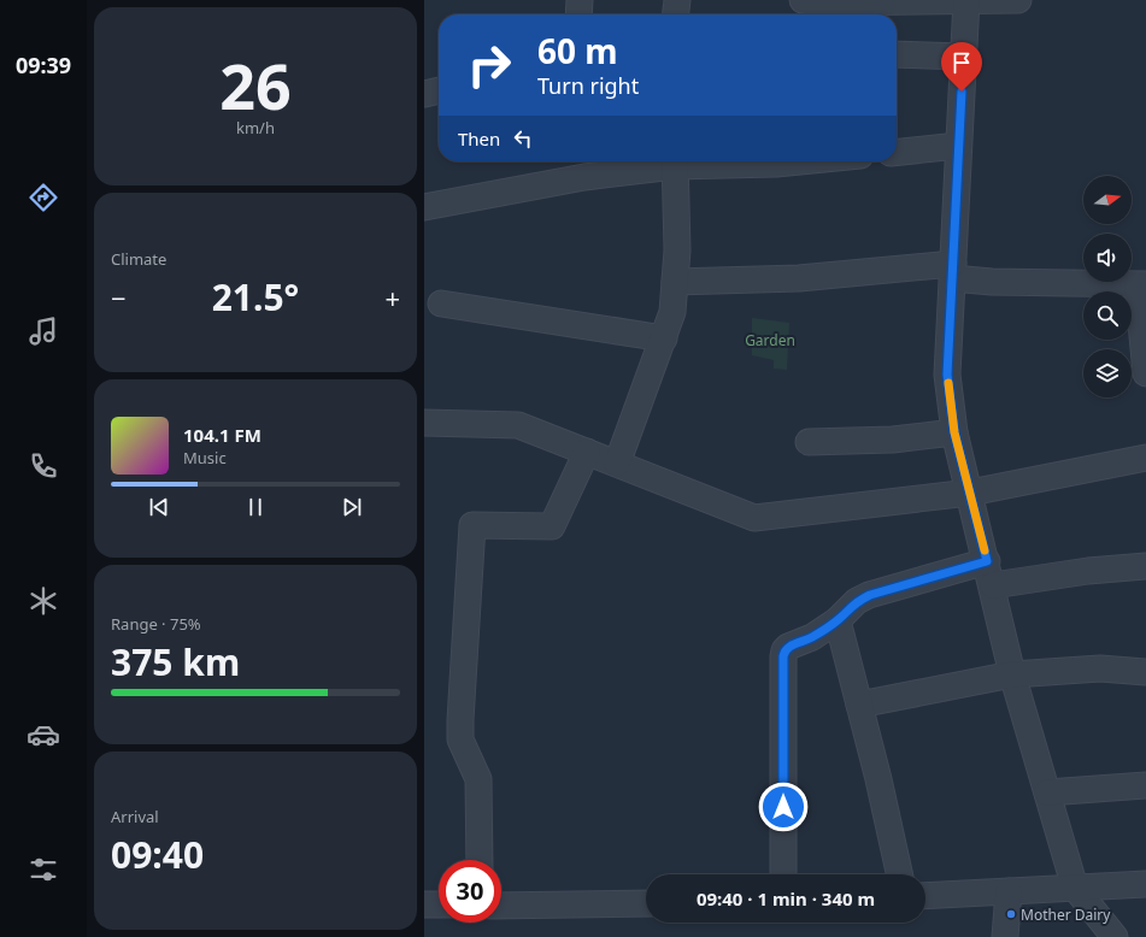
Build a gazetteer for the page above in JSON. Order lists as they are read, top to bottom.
{
  "parks": ["Garden"],
  "places": ["Mother Dairy"],
  "north": "right",
  "page": {
    "tabs": "09:39",
    "tile": [
      ["26", "km/h"],
      "Climate",
      ["Range · 75%", "375 km"],
      ["Arrival", "09:40"]
    ],
    "turn": ["60 m", "Turn right"],
    "then": "Then",
    "heat": ["−", "21.5°", "+"],
    "song": ["104.1 FM", "Music"],
    "limit": "30",
    "trip": "09:40 · 1 min · 340 m"
  }
}
